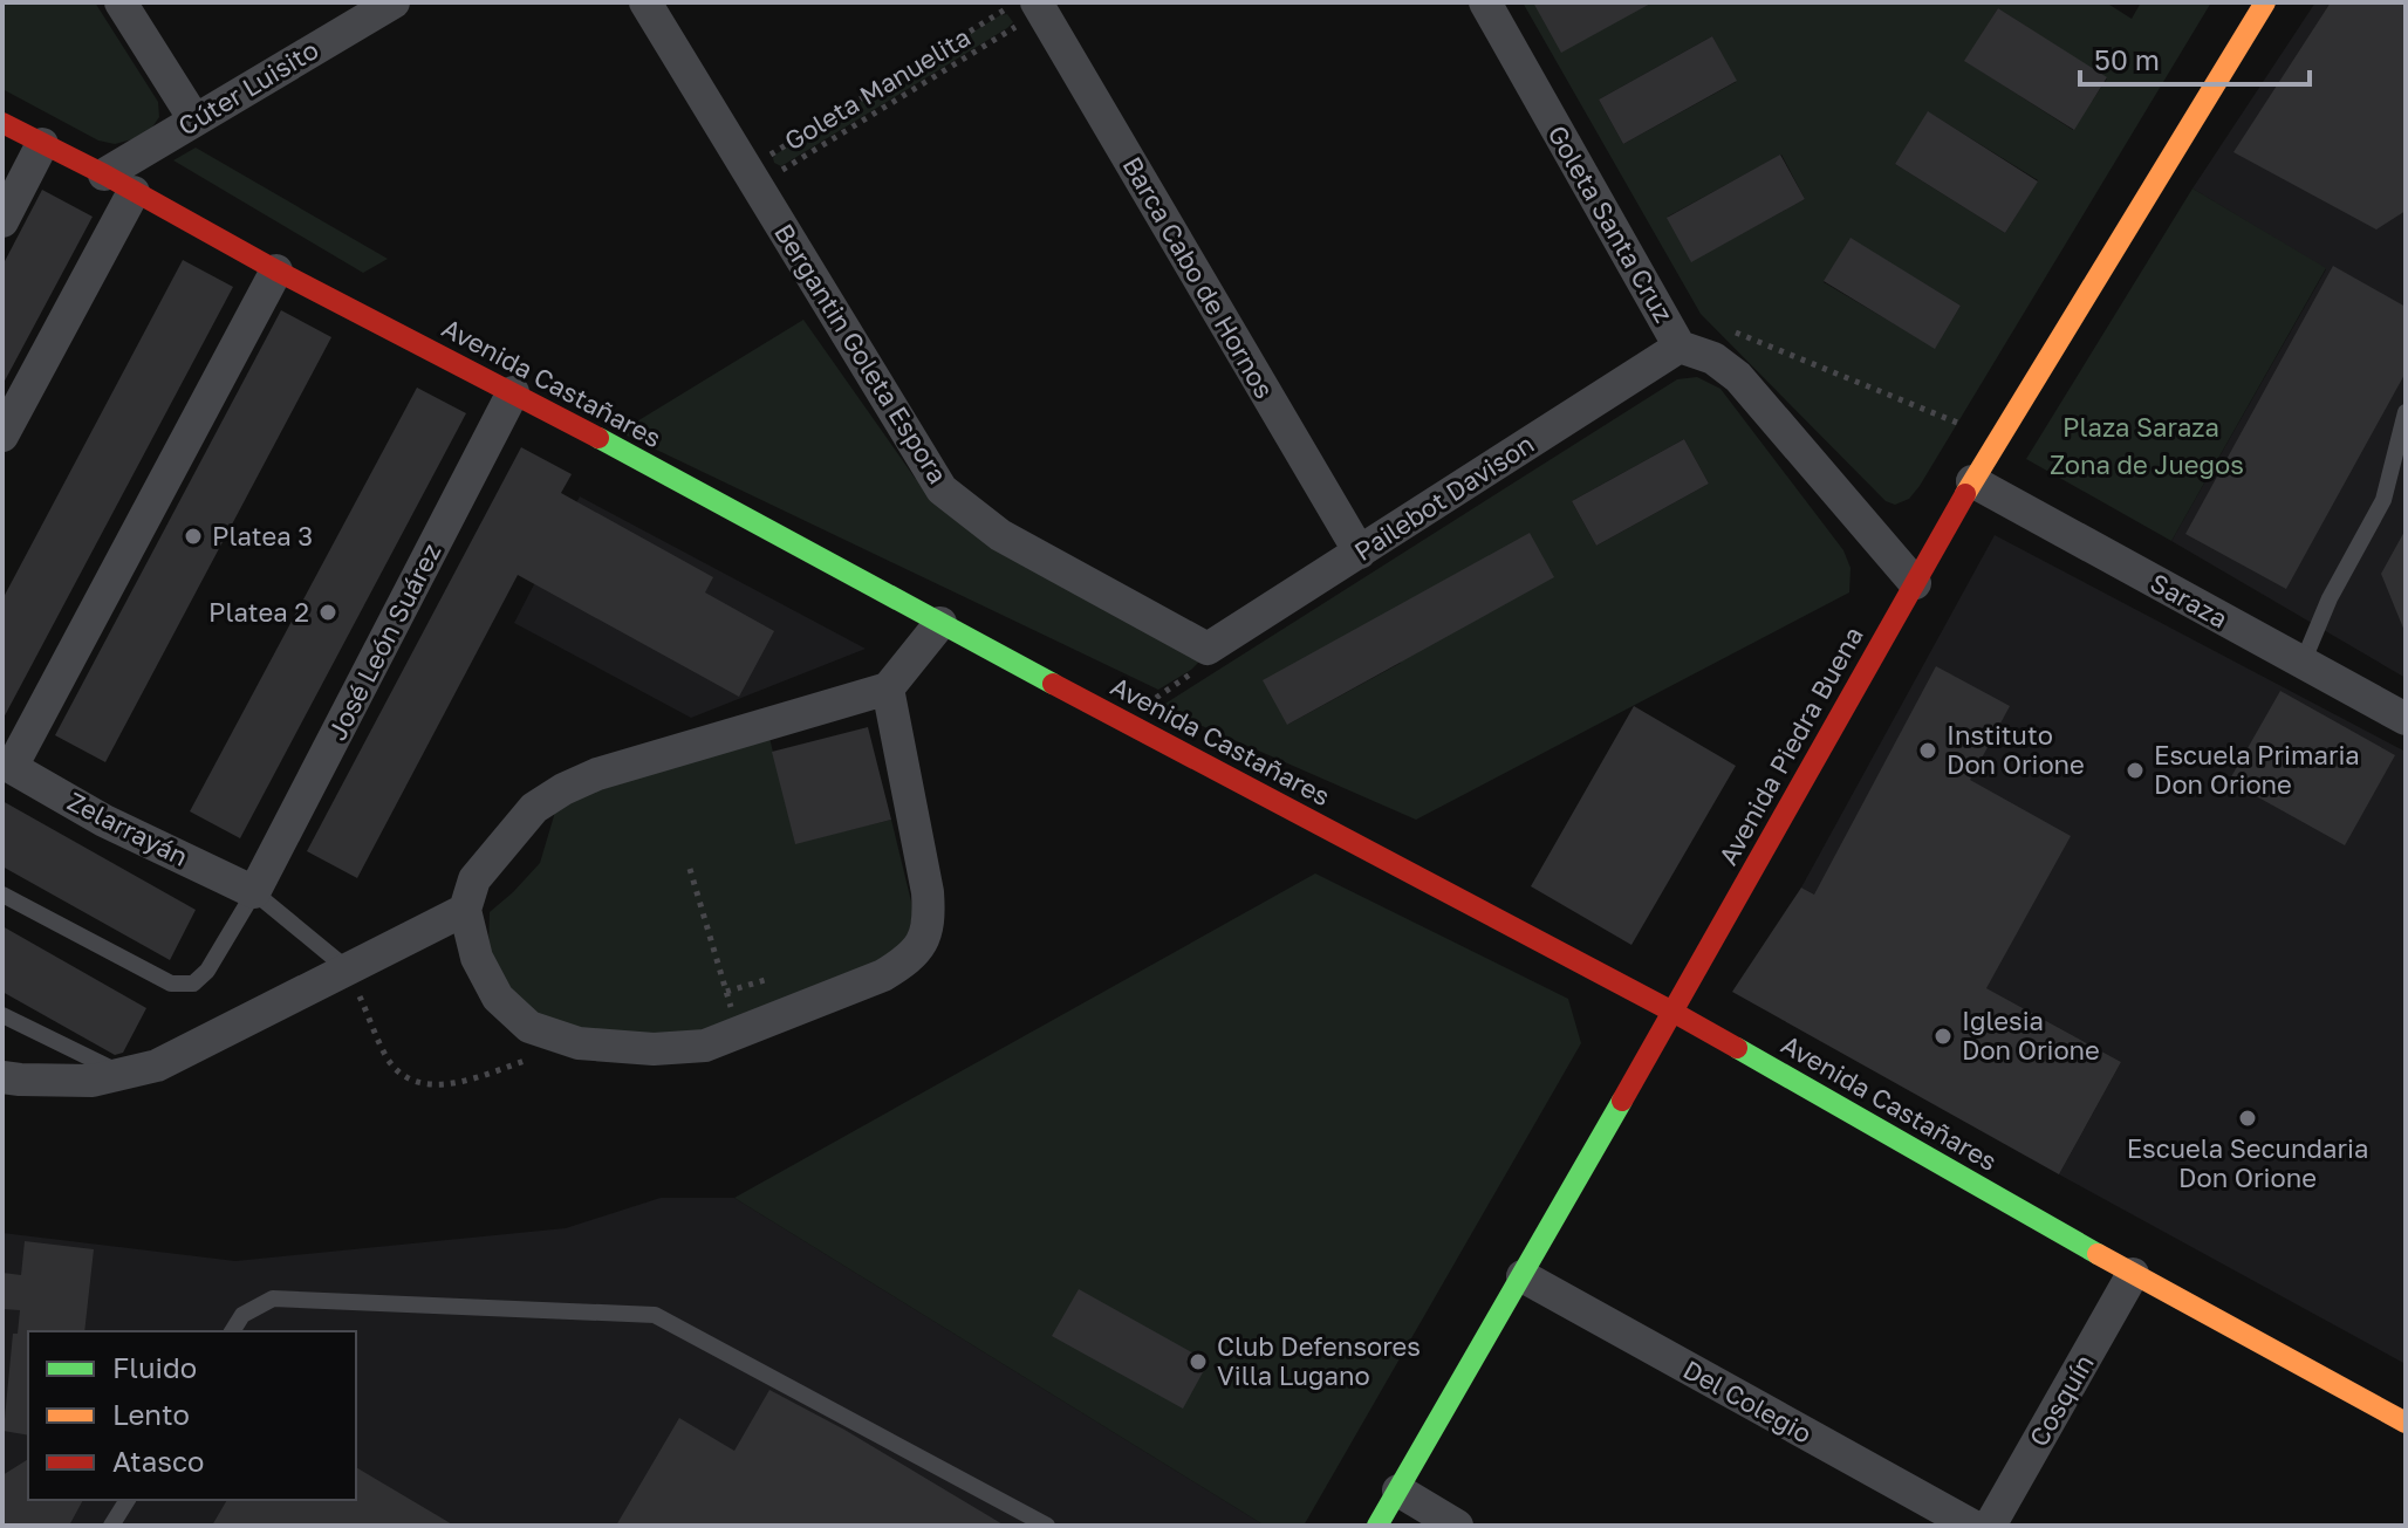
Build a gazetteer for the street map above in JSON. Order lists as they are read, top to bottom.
{
  "streets": {
    "street": [
      "Cúter Luisito",
      "Goleta Santa Cruz",
      "Barca Cabo de Hornos",
      "Bergantin Goleta Espora",
      "Avenida Castañares",
      "Pailebot Davison",
      "Saraza",
      "José León Suárez",
      "Avenida Piedra Buena",
      "Zelarrayán",
      "Cosquín",
      "Del Colegio"
    ],
    "path": ["Goleta Manuelita"]
  },
  "crossings": [
    ["Cúter Luisito", "Avenida Castañares"],
    ["Goleta Manuelita", "Barca Cabo de Hornos"],
    ["Goleta Santa Cruz", "Pailebot Davison"],
    ["Goleta Santa Cruz", "Avenida Piedra Buena"],
    ["Barca Cabo de Hornos", "Pailebot Davison"],
    ["Bergantin Goleta Espora", "Pailebot Davison"],
    ["Avenida Castañares", "José León Suárez"],
    ["Avenida Castañares", "Avenida Piedra Buena"],
    ["Avenida Castañares", "Cosquín"],
    ["Saraza", "Avenida Piedra Buena"],
    ["José León Suárez", "Zelarrayán"],
    ["Avenida Piedra Buena", "Del Colegio"]
  ],
  "parks": ["Plaza Saraza", "Zona de Juegos"],
  "places": [
    "Platea 3",
    "Platea 2",
    "Instituto Don Orione",
    "Escuela Primaria Don Orione",
    "Iglesia Don Orione",
    "Escuela Secundaria Don Orione",
    "Club Defensores Villa Lugano"
  ],
  "legend": ["Fluido", "Lento", "Atasco"],
  "scale_bar": "50 m"
}
